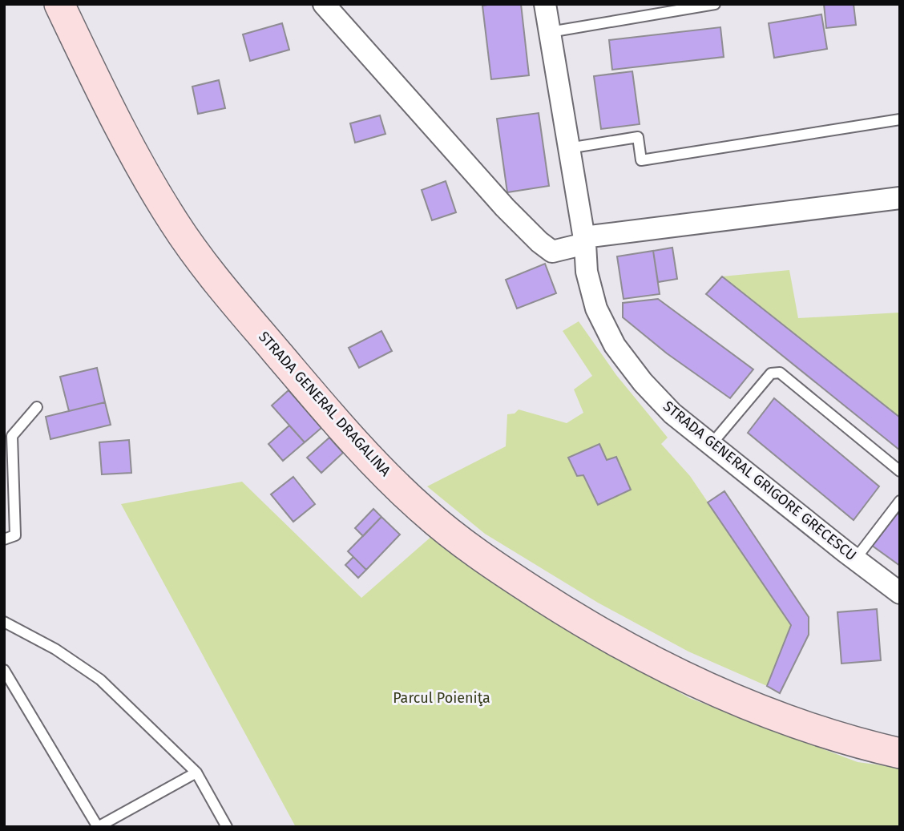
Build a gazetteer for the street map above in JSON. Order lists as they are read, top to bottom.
{
  "streets": {
    "main road": ["STRADA GENERAL DRAGALINA"],
    "street": ["STRADA GENERAL GRIGORE GRECESCU"]
  },
  "parks": ["Parcul Poieniţa"]
}
